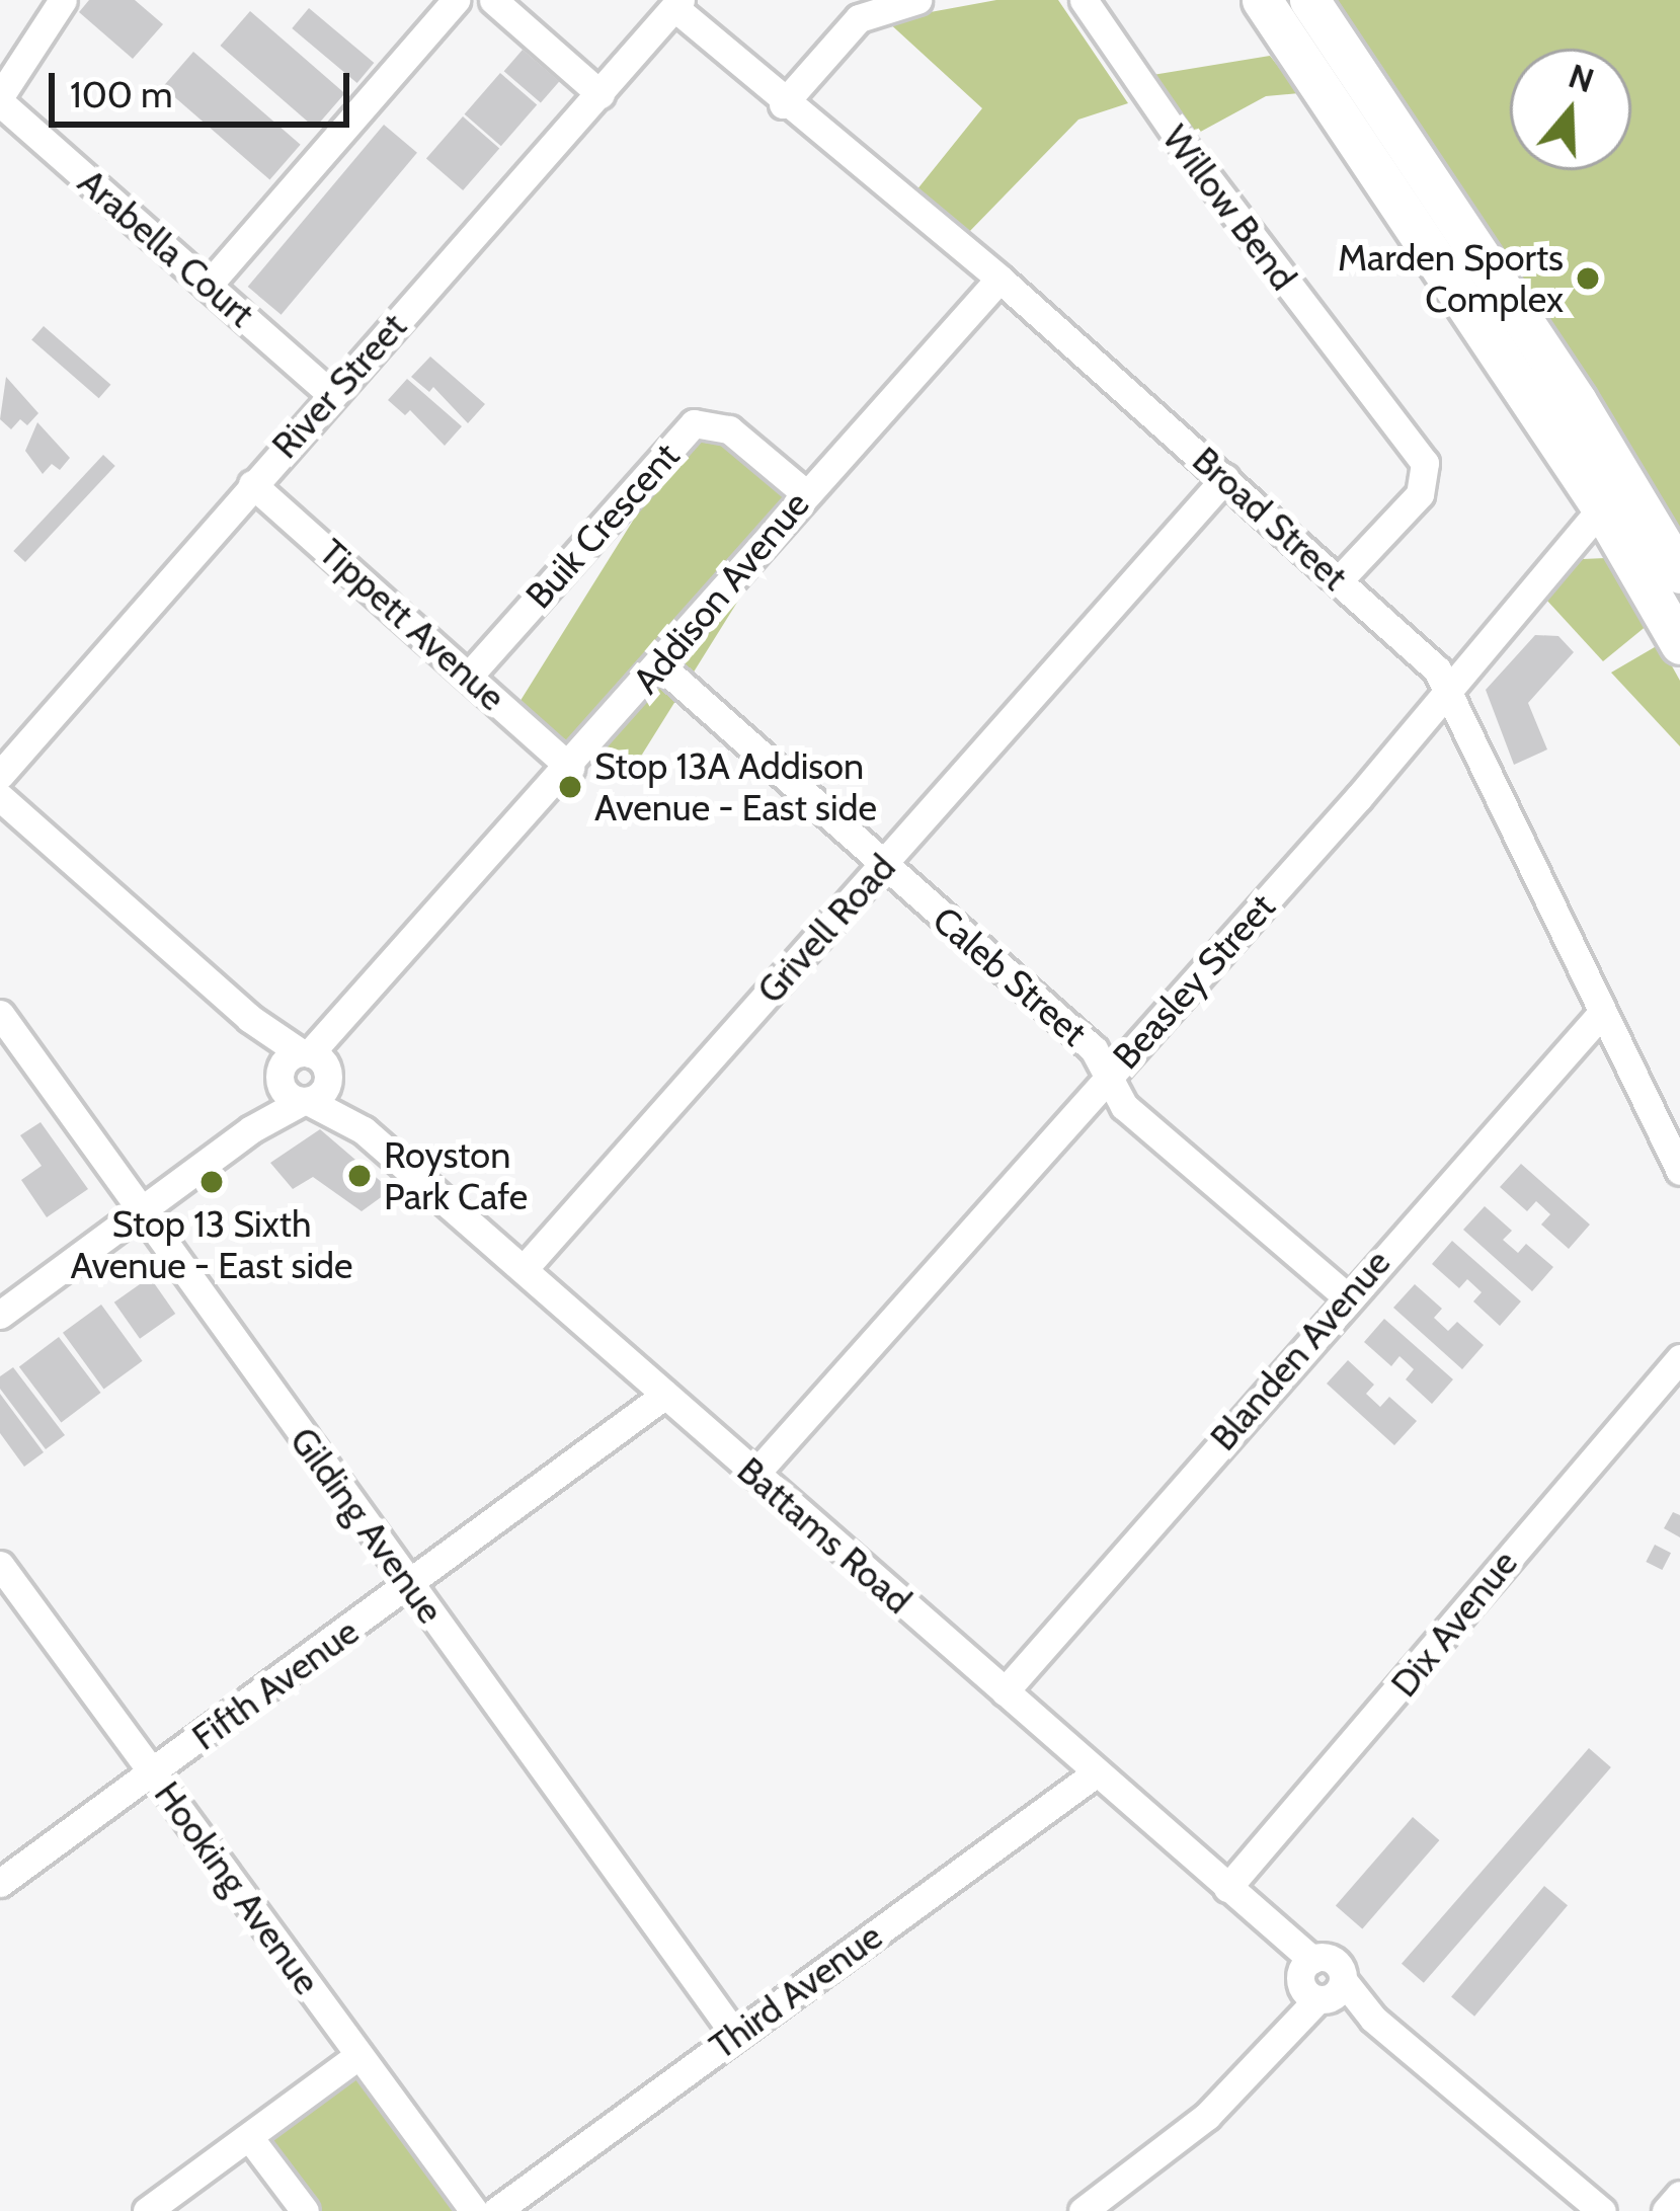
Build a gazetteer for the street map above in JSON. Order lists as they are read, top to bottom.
{
  "streets": {
    "street": [
      "Willow Bend",
      "Arabella Court",
      "River Street",
      "Broad Street",
      "Buik Crescent",
      "Addison Avenue",
      "Tippett Avenue",
      "Grivell Road",
      "Caleb Street",
      "Beasley Street",
      "Blanden Avenue",
      "Gilding Avenue",
      "Battams Road",
      "Dix Avenue",
      "Fifth Avenue",
      "Hooking Avenue",
      "Third Avenue"
    ]
  },
  "crossings": [
    ["Willow Bend", "Broad Street"],
    ["Arabella Court", "River Street"],
    ["River Street", "Broad Street"],
    ["River Street", "Tippett Avenue"],
    ["Broad Street", "Addison Avenue"],
    ["Broad Street", "Grivell Road"],
    ["Broad Street", "Beasley Street"],
    ["Broad Street", "Blanden Avenue"],
    ["Buik Crescent", "Addison Avenue"],
    ["Buik Crescent", "Tippett Avenue"],
    ["Addison Avenue", "Tippett Avenue"],
    ["Addison Avenue", "Caleb Street"],
    ["Addison Avenue", "Battams Road"],
    ["Grivell Road", "Caleb Street"],
    ["Grivell Road", "Battams Road"],
    ["Caleb Street", "Beasley Street"],
    ["Caleb Street", "Blanden Avenue"],
    ["Beasley Street", "Battams Road"],
    ["Blanden Avenue", "Battams Road"],
    ["Gilding Avenue", "Fifth Avenue"],
    ["Gilding Avenue", "Third Avenue"],
    ["Battams Road", "Dix Avenue"],
    ["Battams Road", "Fifth Avenue"],
    ["Battams Road", "Third Avenue"],
    ["Fifth Avenue", "Hooking Avenue"]
  ],
  "places": [
    "Marden Sports Complex",
    "Stop 13A Addison Avenue - East side",
    "Royston Park Cafe",
    "Stop 13 Sixth Avenue - East side"
  ],
  "scale_bar": "100 m",
  "north": "top"
}
